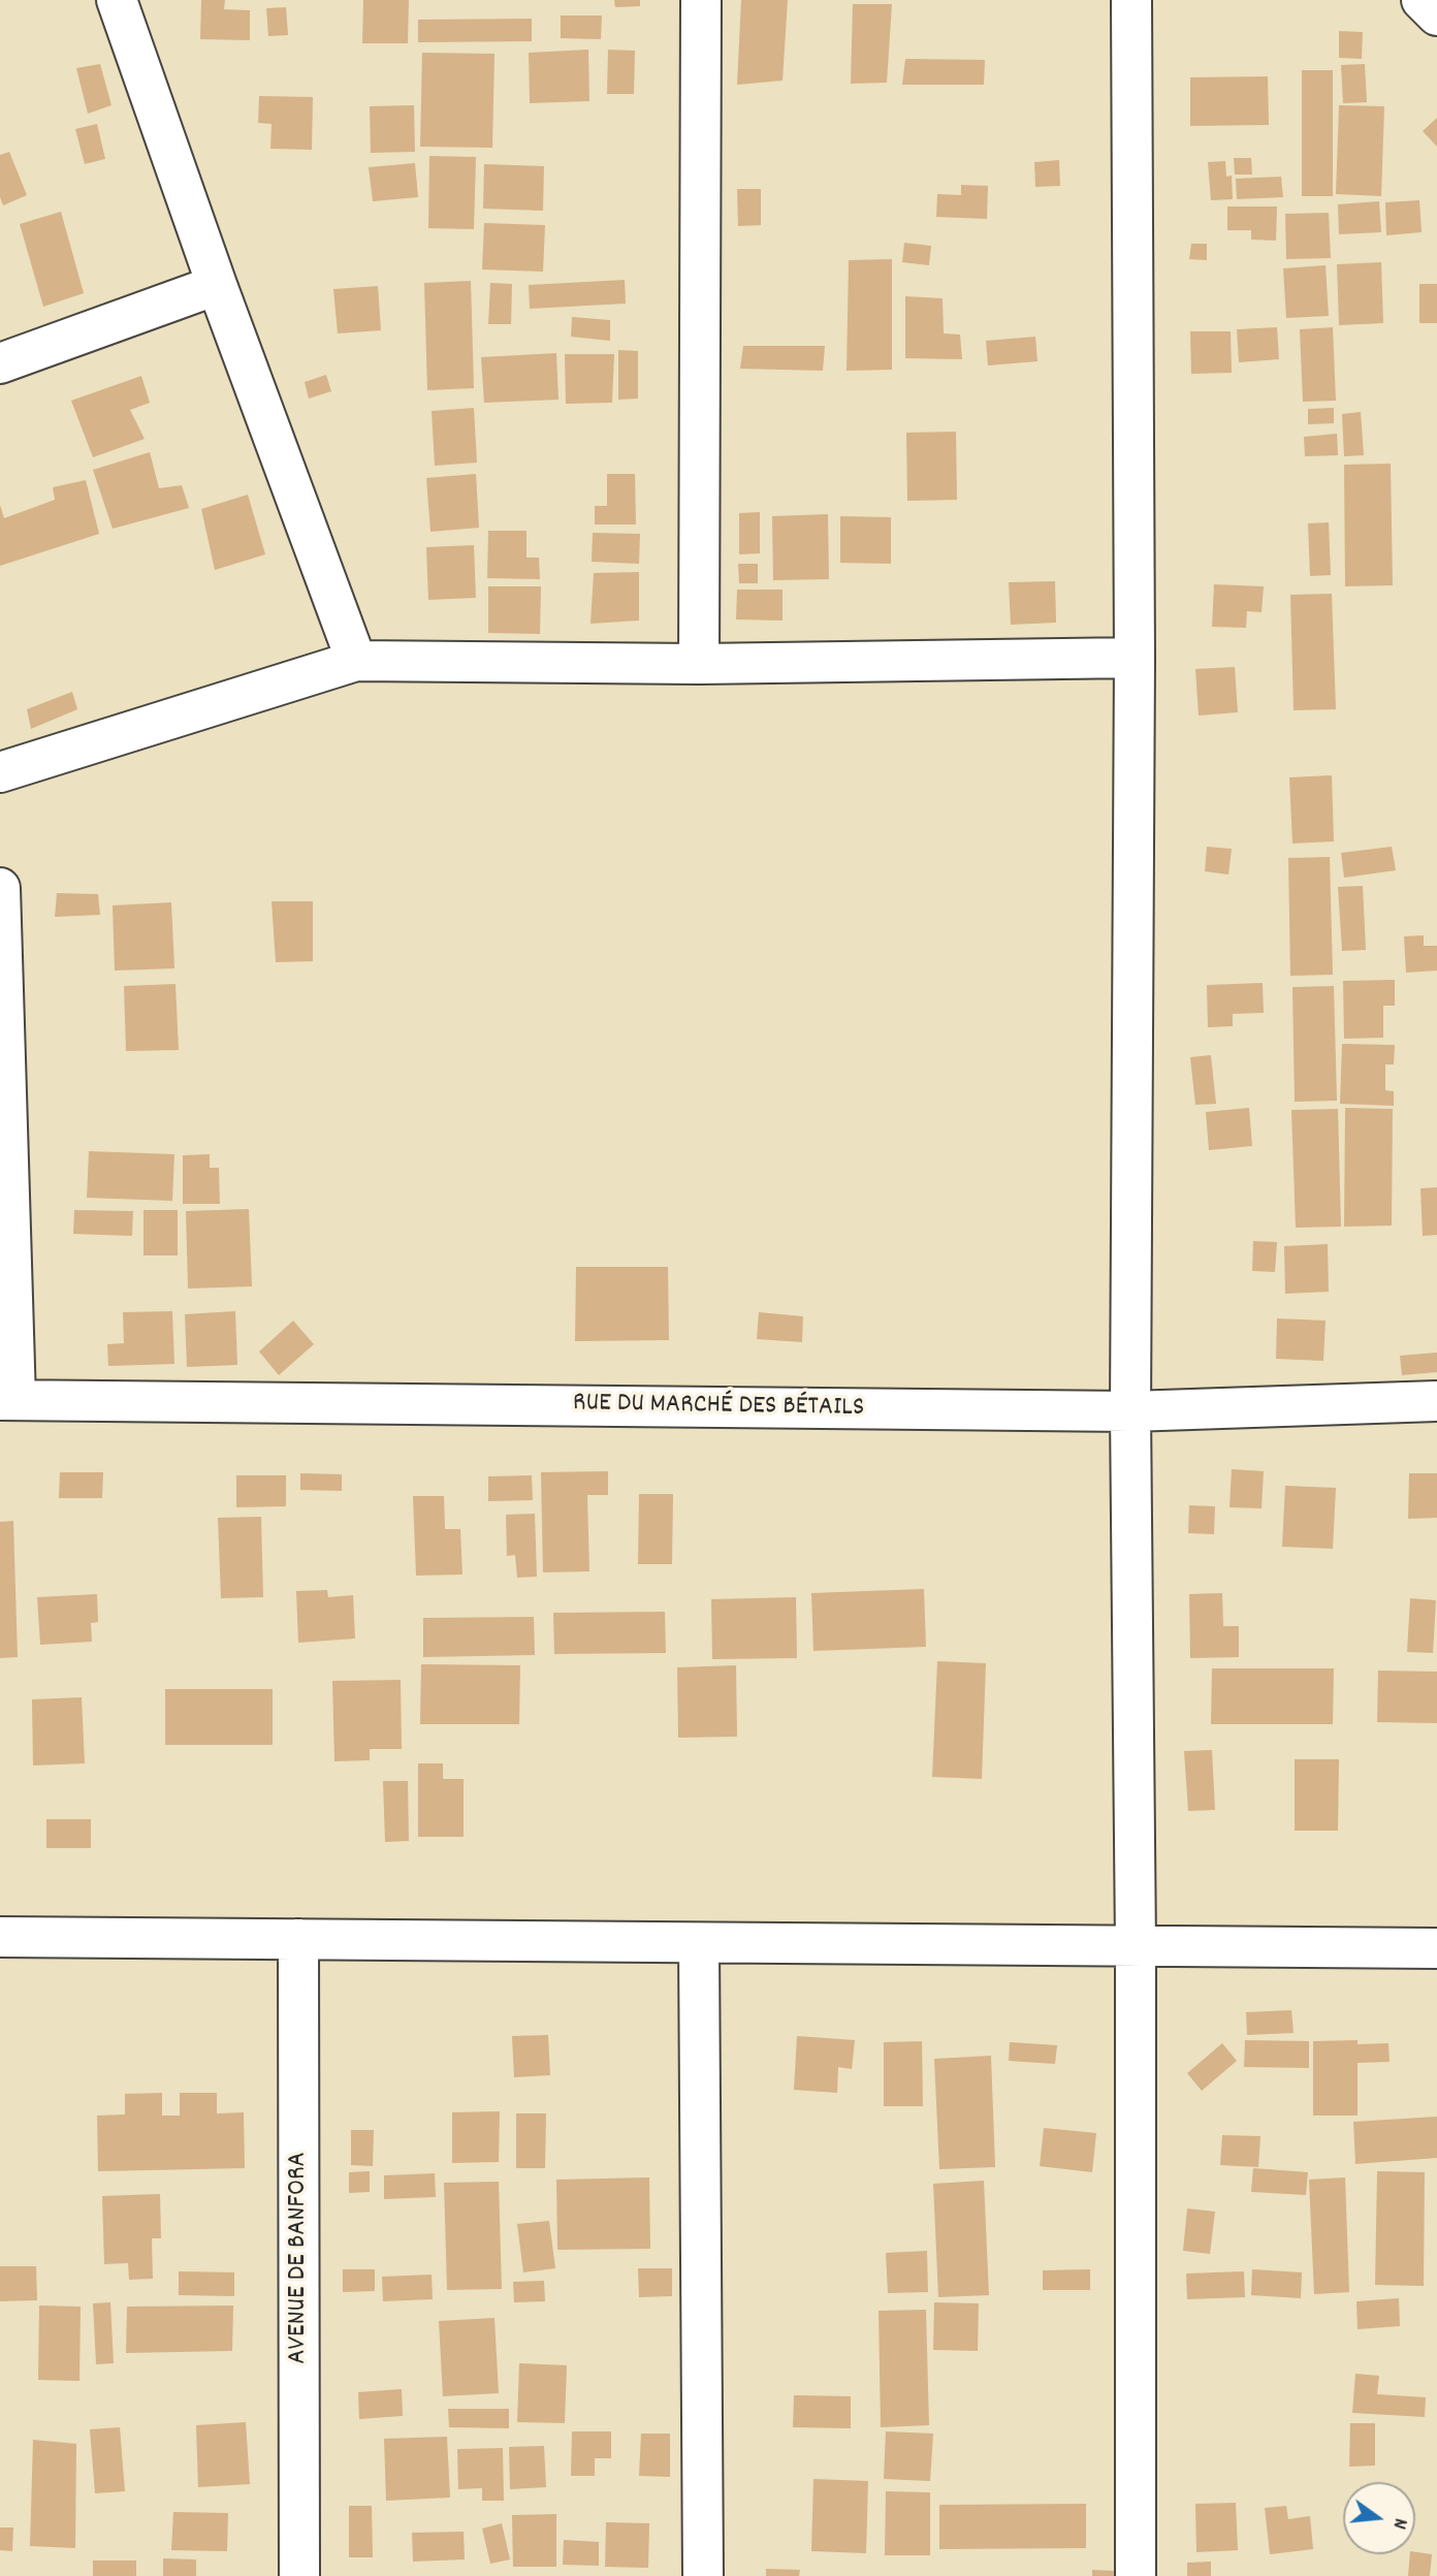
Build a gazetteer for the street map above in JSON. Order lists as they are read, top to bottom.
{
  "streets": {
    "street": ["RUE DU MARCHÉ DES BÉTAILS", "AVENUE DE BANFORA"]
  },
  "north": "right"
}
